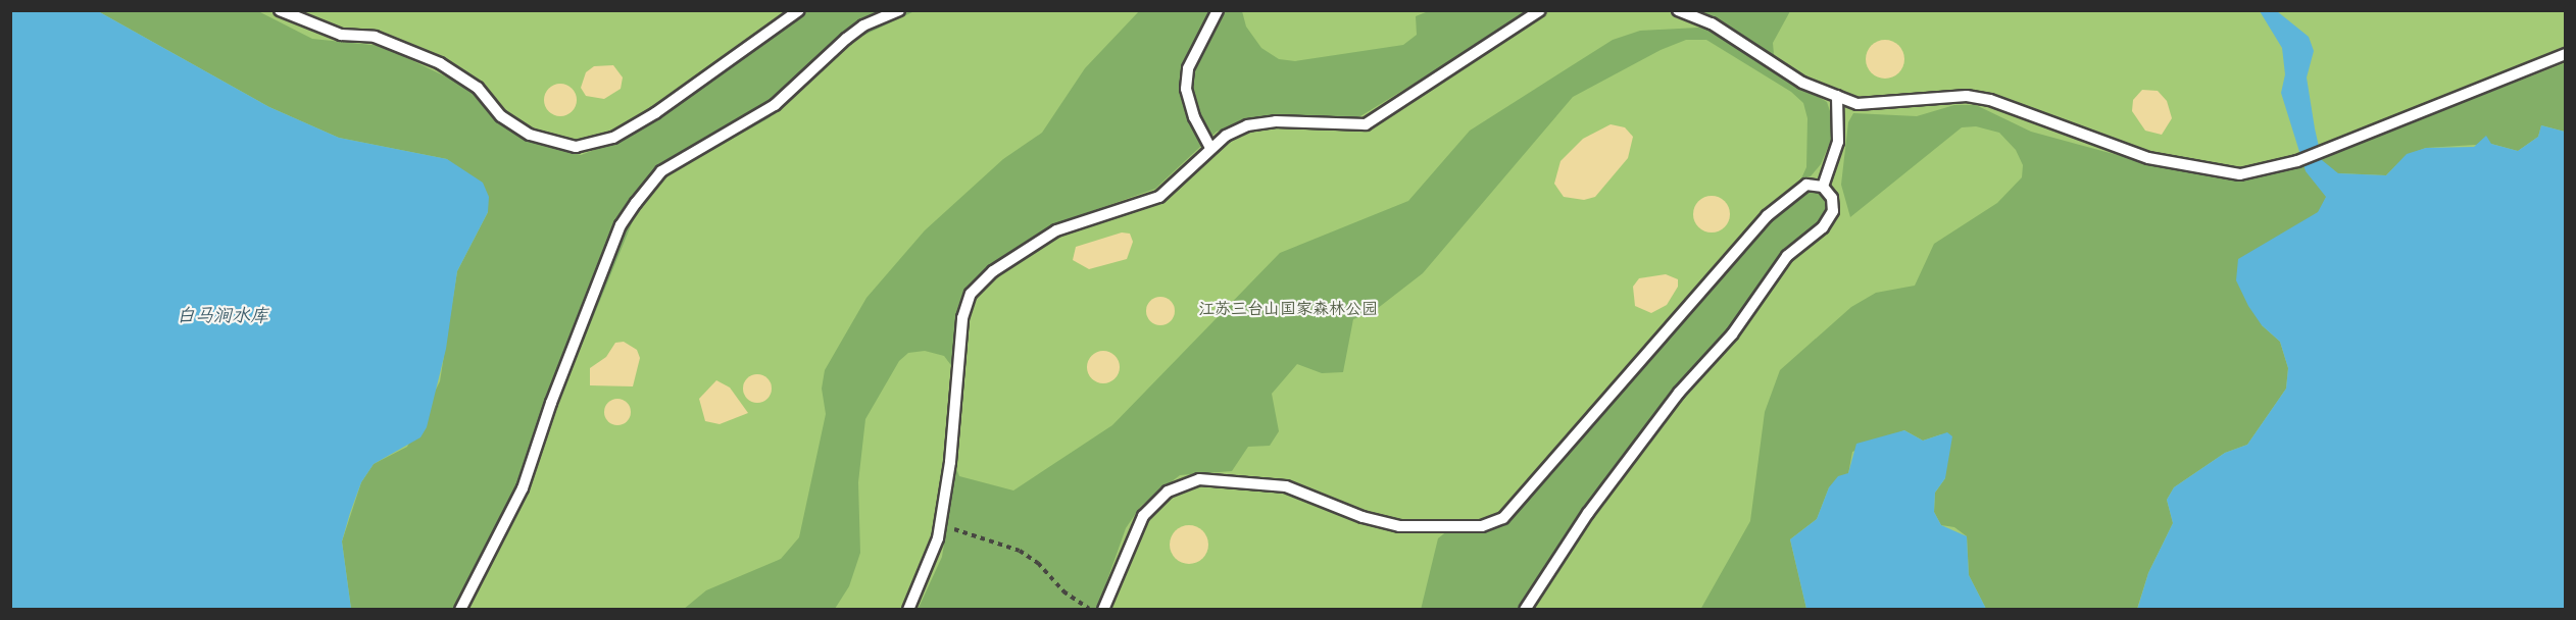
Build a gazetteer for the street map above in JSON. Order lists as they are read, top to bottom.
{
  "water": ["白马涧水库"],
  "parks": ["江苏三台山国家森林公园"]
}
